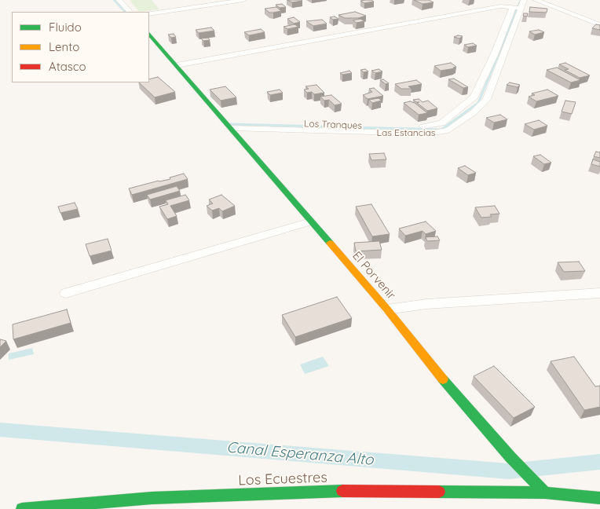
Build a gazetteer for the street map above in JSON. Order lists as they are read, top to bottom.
{
  "streets": {
    "street": [
      "Los Tranques",
      "Las Estancias",
      "El Porvenir",
      "Los Ecuestres"
    ]
  },
  "crossings": [
    ["Los Tranques", "Las Estancias"],
    ["Los Tranques", "El Porvenir"],
    ["Las Estancias", "El Porvenir"],
    ["El Porvenir", "Los Ecuestres"]
  ],
  "water": ["Canal Esperanza Alto"],
  "legend": ["Fluido", "Lento", "Atasco"]
}
